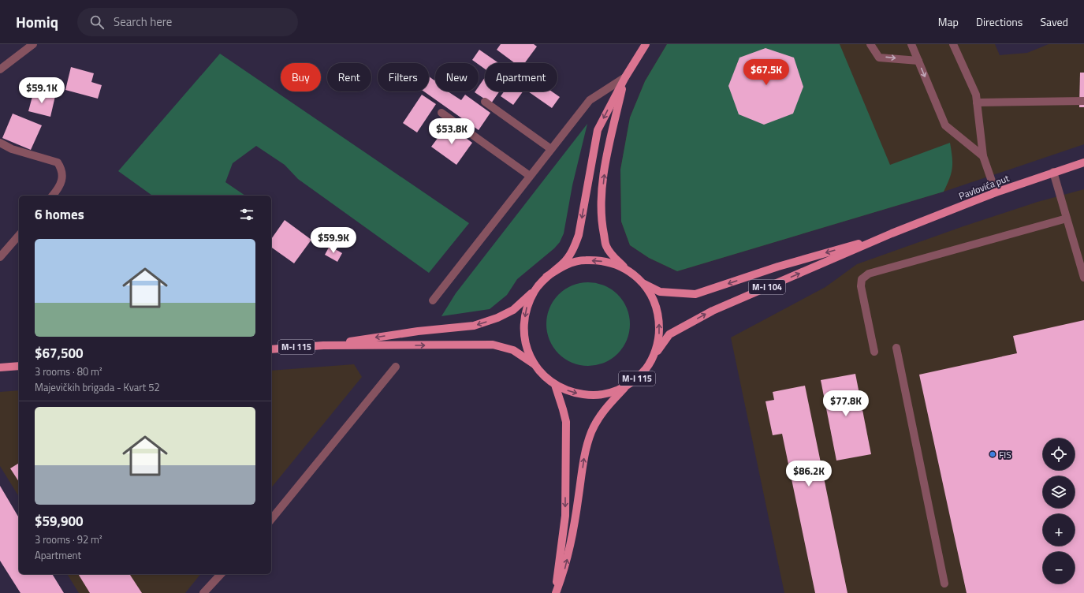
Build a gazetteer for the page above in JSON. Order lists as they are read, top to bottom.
{
  "streets": {
    "main road": ["Pavlovića put", "M-I 104", "M-I 115"]
  },
  "crossings": [
    ["Pavlovića put", "M-I 104"],
    ["M-I 104", "M-I 115"]
  ],
  "places": ["FIS"],
  "page": {
    "header": "Homiq",
    "search": "Search here",
    "nav": ["Map", "Directions", "Saved"],
    "price": [
      "$67.5K",
      "$59.1K",
      "$53.8K",
      "$59.9K",
      "$77.8K",
      "$86.2K"
    ],
    "chip": [
      "Buy",
      "Rent",
      "Filters",
      "New",
      "Apartment"
    ],
    "heading": "6 homes",
    "list": [
      {
        "name": "$67,500",
        "note": "3 rooms · 80 m² · Majevičkih brigada - Kvart 52"
      },
      {
        "name": "$59,900",
        "note": "3 rooms · 92 m² · Apartment"
      }
    ],
    "map_buttons": ["+", "−"]
  }
}
